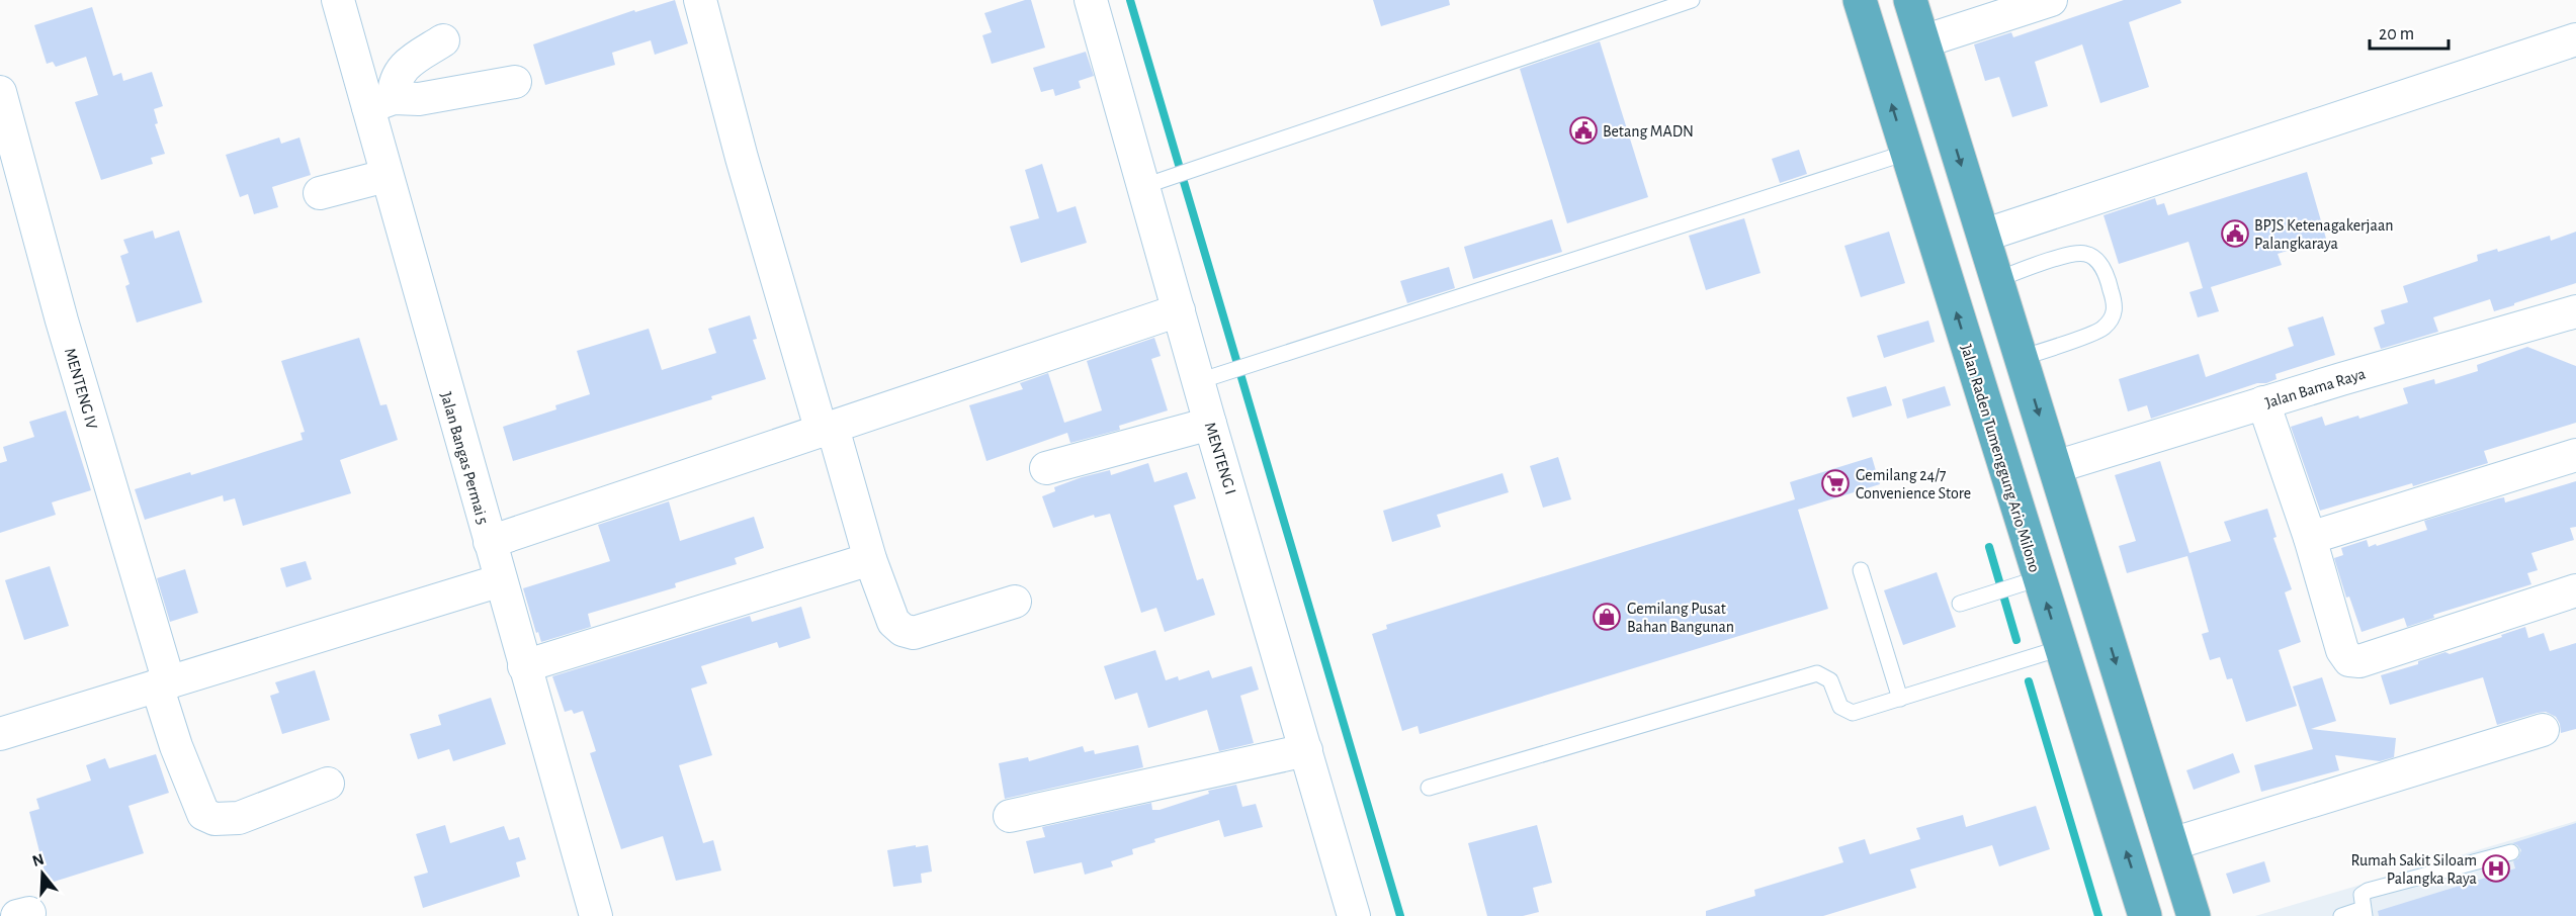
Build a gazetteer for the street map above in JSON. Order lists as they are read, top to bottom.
{
  "streets": {
    "highway": ["Jalan Raden Tumenggung Ario Milono"],
    "street": [
      "Jalan Bama Raya",
      "MENTENG IV",
      "Jalan Bangas Permai 5",
      "MENTENG I"
    ]
  },
  "places": {
    "public building": ["Betang MADN", "BPJS Ketenagakerjaan Palangkaraya"],
    "supermarket": ["Gemilang 24/7 Convenience Store"],
    "shop": ["Gemilang Pusat Bahan Bangunan"],
    "hospital": ["Rumah Sakit Siloam Palangka Raya"]
  },
  "scale_bar": "20 m",
  "north": "top"
}
